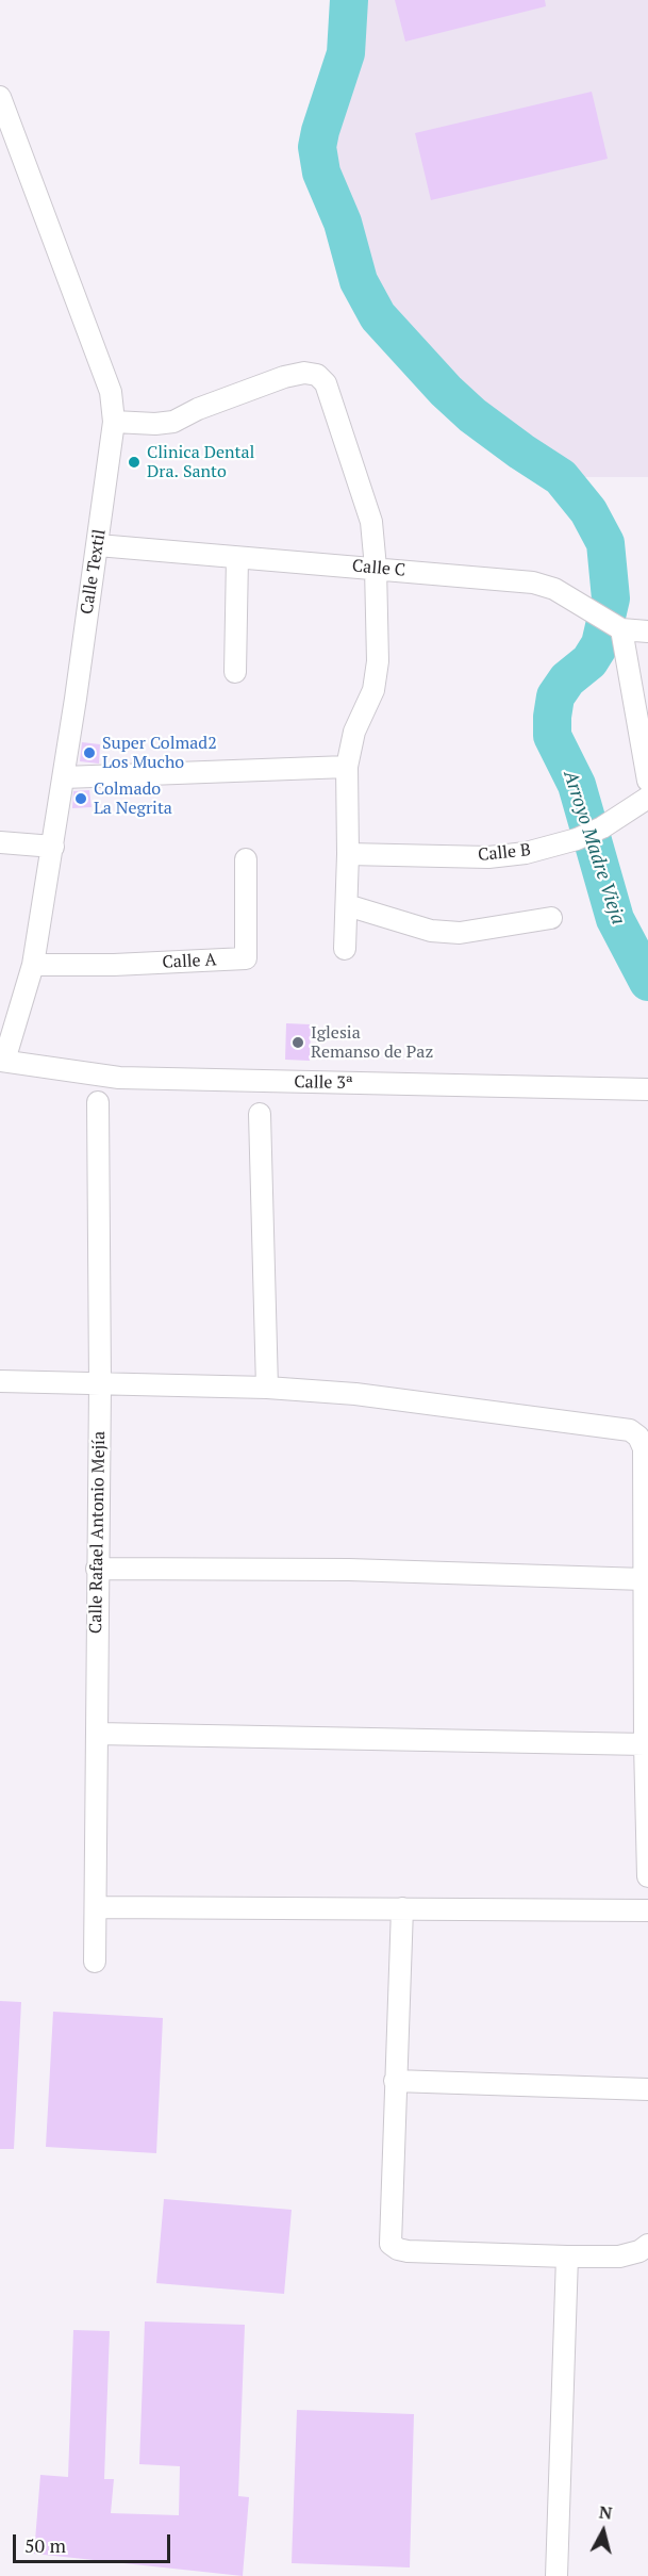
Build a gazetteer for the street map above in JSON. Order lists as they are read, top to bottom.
{
  "streets": {
    "street": [
      "Calle C",
      "Calle Textil",
      "Calle B",
      "Calle A",
      "Calle 3ª",
      "Calle Rafael Antonio Mejía"
    ]
  },
  "crossings": [
    ["Calle C", "Calle Textil"],
    ["Calle Textil", "Calle A"],
    ["Calle Textil", "Calle 3ª"]
  ],
  "water": ["Arroyo Madre Vieja"],
  "places": [
    "Clinica Dental Dra. Santo",
    "Super Colmad2 Los Mucho",
    "Colmado La Negrita",
    "Iglesia Remanso de Paz"
  ],
  "scale_bar": "50 m",
  "north": "top"
}
